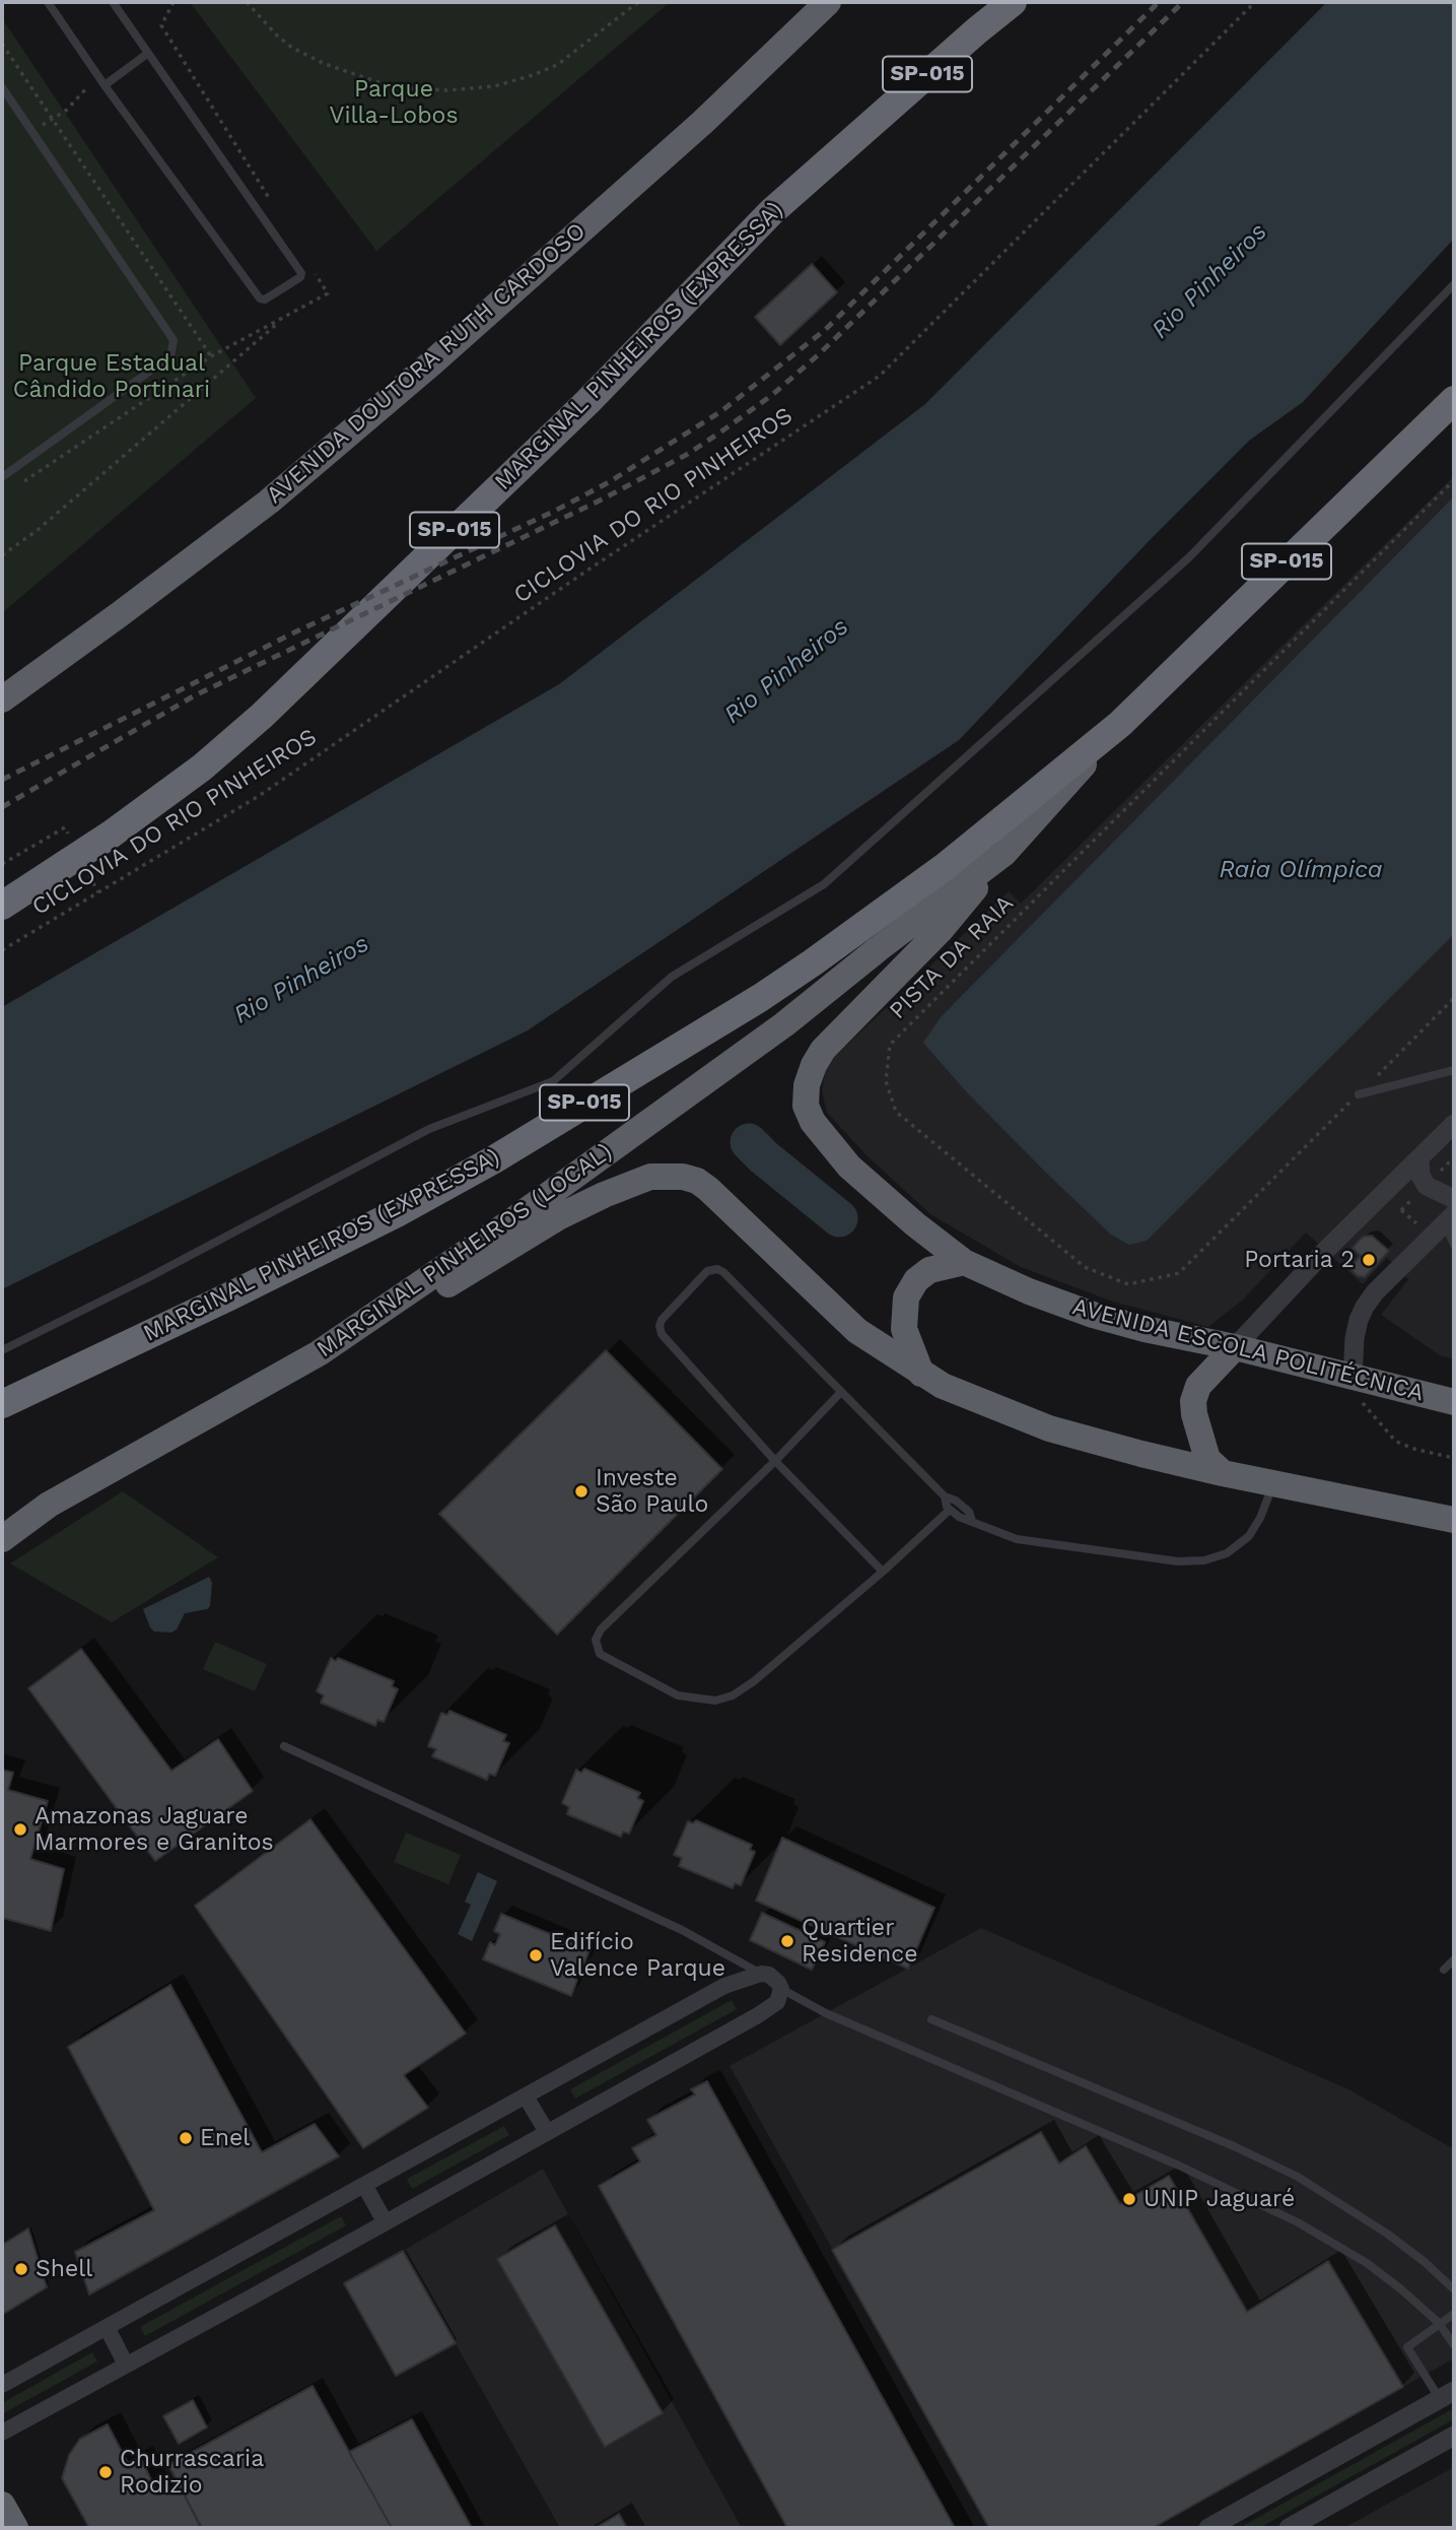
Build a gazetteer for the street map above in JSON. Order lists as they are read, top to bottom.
{
  "streets": {
    "highway": [
      "SP-015",
      "MARGINAL PINHEIROS (EXPRESSA)",
      "AVENIDA DOUTORA RUTH CARDOSO",
      "MARGINAL PINHEIROS (LOCAL)",
      "AVENIDA ESCOLA POLITÉCNICA"
    ],
    "path": ["CICLOVIA DO RIO PINHEIROS", "PISTA DA RAIA"]
  },
  "crossings": [
    ["MARGINAL PINHEIROS (EXPRESSA)", "MARGINAL PINHEIROS (LOCAL)"],
    ["MARGINAL PINHEIROS (LOCAL)", "AVENIDA ESCOLA POLITÉCNICA"]
  ],
  "water": ["Rio Pinheiros", "Raia Olímpica"],
  "parks": ["Parque Villa-Lobos", "Parque Estadual Cândido Portinari"],
  "places": [
    "Portaria 2",
    "Investe São Paulo",
    "Amazonas Jaguare Marmores e Granitos",
    "Quartier Residence",
    "Edifício Valence Parque",
    "Enel",
    "UNIP Jaguaré",
    "Shell",
    "Churrascaria Rodizio"
  ]
}
